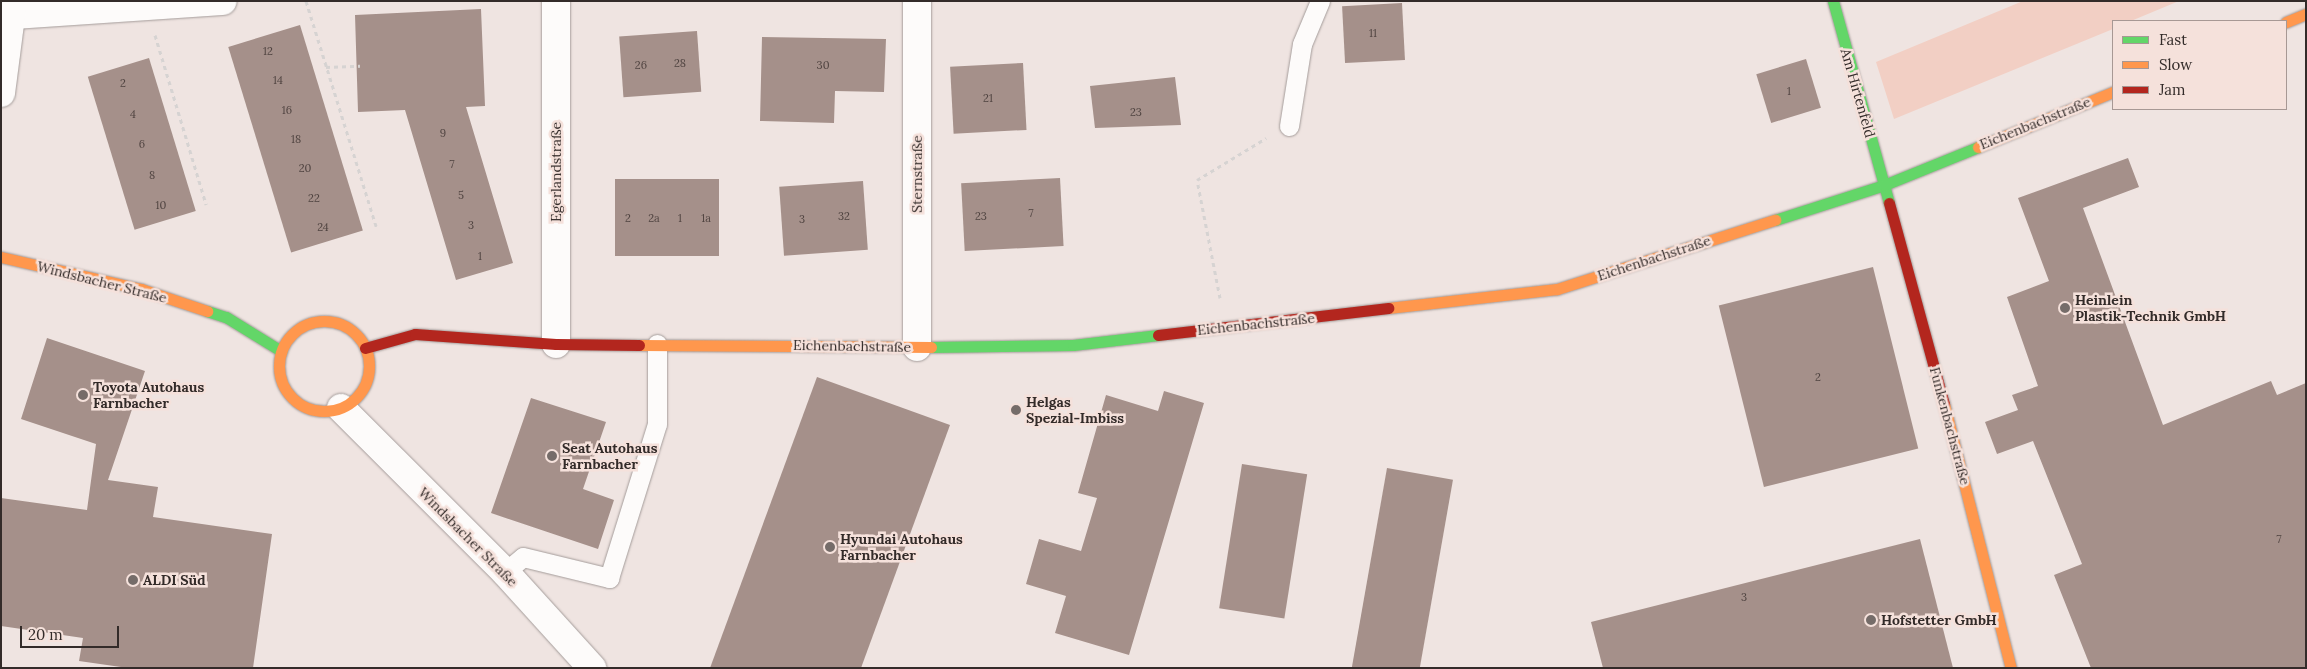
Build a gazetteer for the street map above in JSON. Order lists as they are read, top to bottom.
{
  "streets": {
    "street": [
      "Am Hirtenfeld",
      "Eichenbachstraße",
      "Egerlandstraße",
      "Sternstraße",
      "Windsbacher Straße",
      "Funkenbachstraße"
    ]
  },
  "crossings": [
    ["Am Hirtenfeld", "Eichenbachstraße"],
    ["Am Hirtenfeld", "Funkenbachstraße"],
    ["Eichenbachstraße", "Egerlandstraße"],
    ["Eichenbachstraße", "Sternstraße"],
    ["Eichenbachstraße", "Windsbacher Straße"],
    ["Eichenbachstraße", "Funkenbachstraße"]
  ],
  "places": [
    "Heinlein Plastik-Technik GmbH",
    "Toyota Autohaus Farnbacher",
    "Helgas Spezial-Imbiss",
    "Seat Autohaus Farnbacher",
    "Hyundai Autohaus Farnbacher",
    "ALDI Süd",
    "Hofstetter GmbH"
  ],
  "house_numbers": [
    "11",
    "12",
    "28",
    "26",
    "30",
    "14",
    "2",
    "1",
    "21",
    "16",
    "23",
    "4",
    "9",
    "18",
    "6",
    "7",
    "20",
    "8",
    "5",
    "22",
    "10",
    "7",
    "32",
    "23",
    "2",
    "2a",
    "1",
    "1a",
    "3",
    "3",
    "24",
    "1",
    "2",
    "7",
    "3"
  ],
  "legend": ["Fast", "Slow", "Jam"],
  "scale_bar": "20 m"
}
